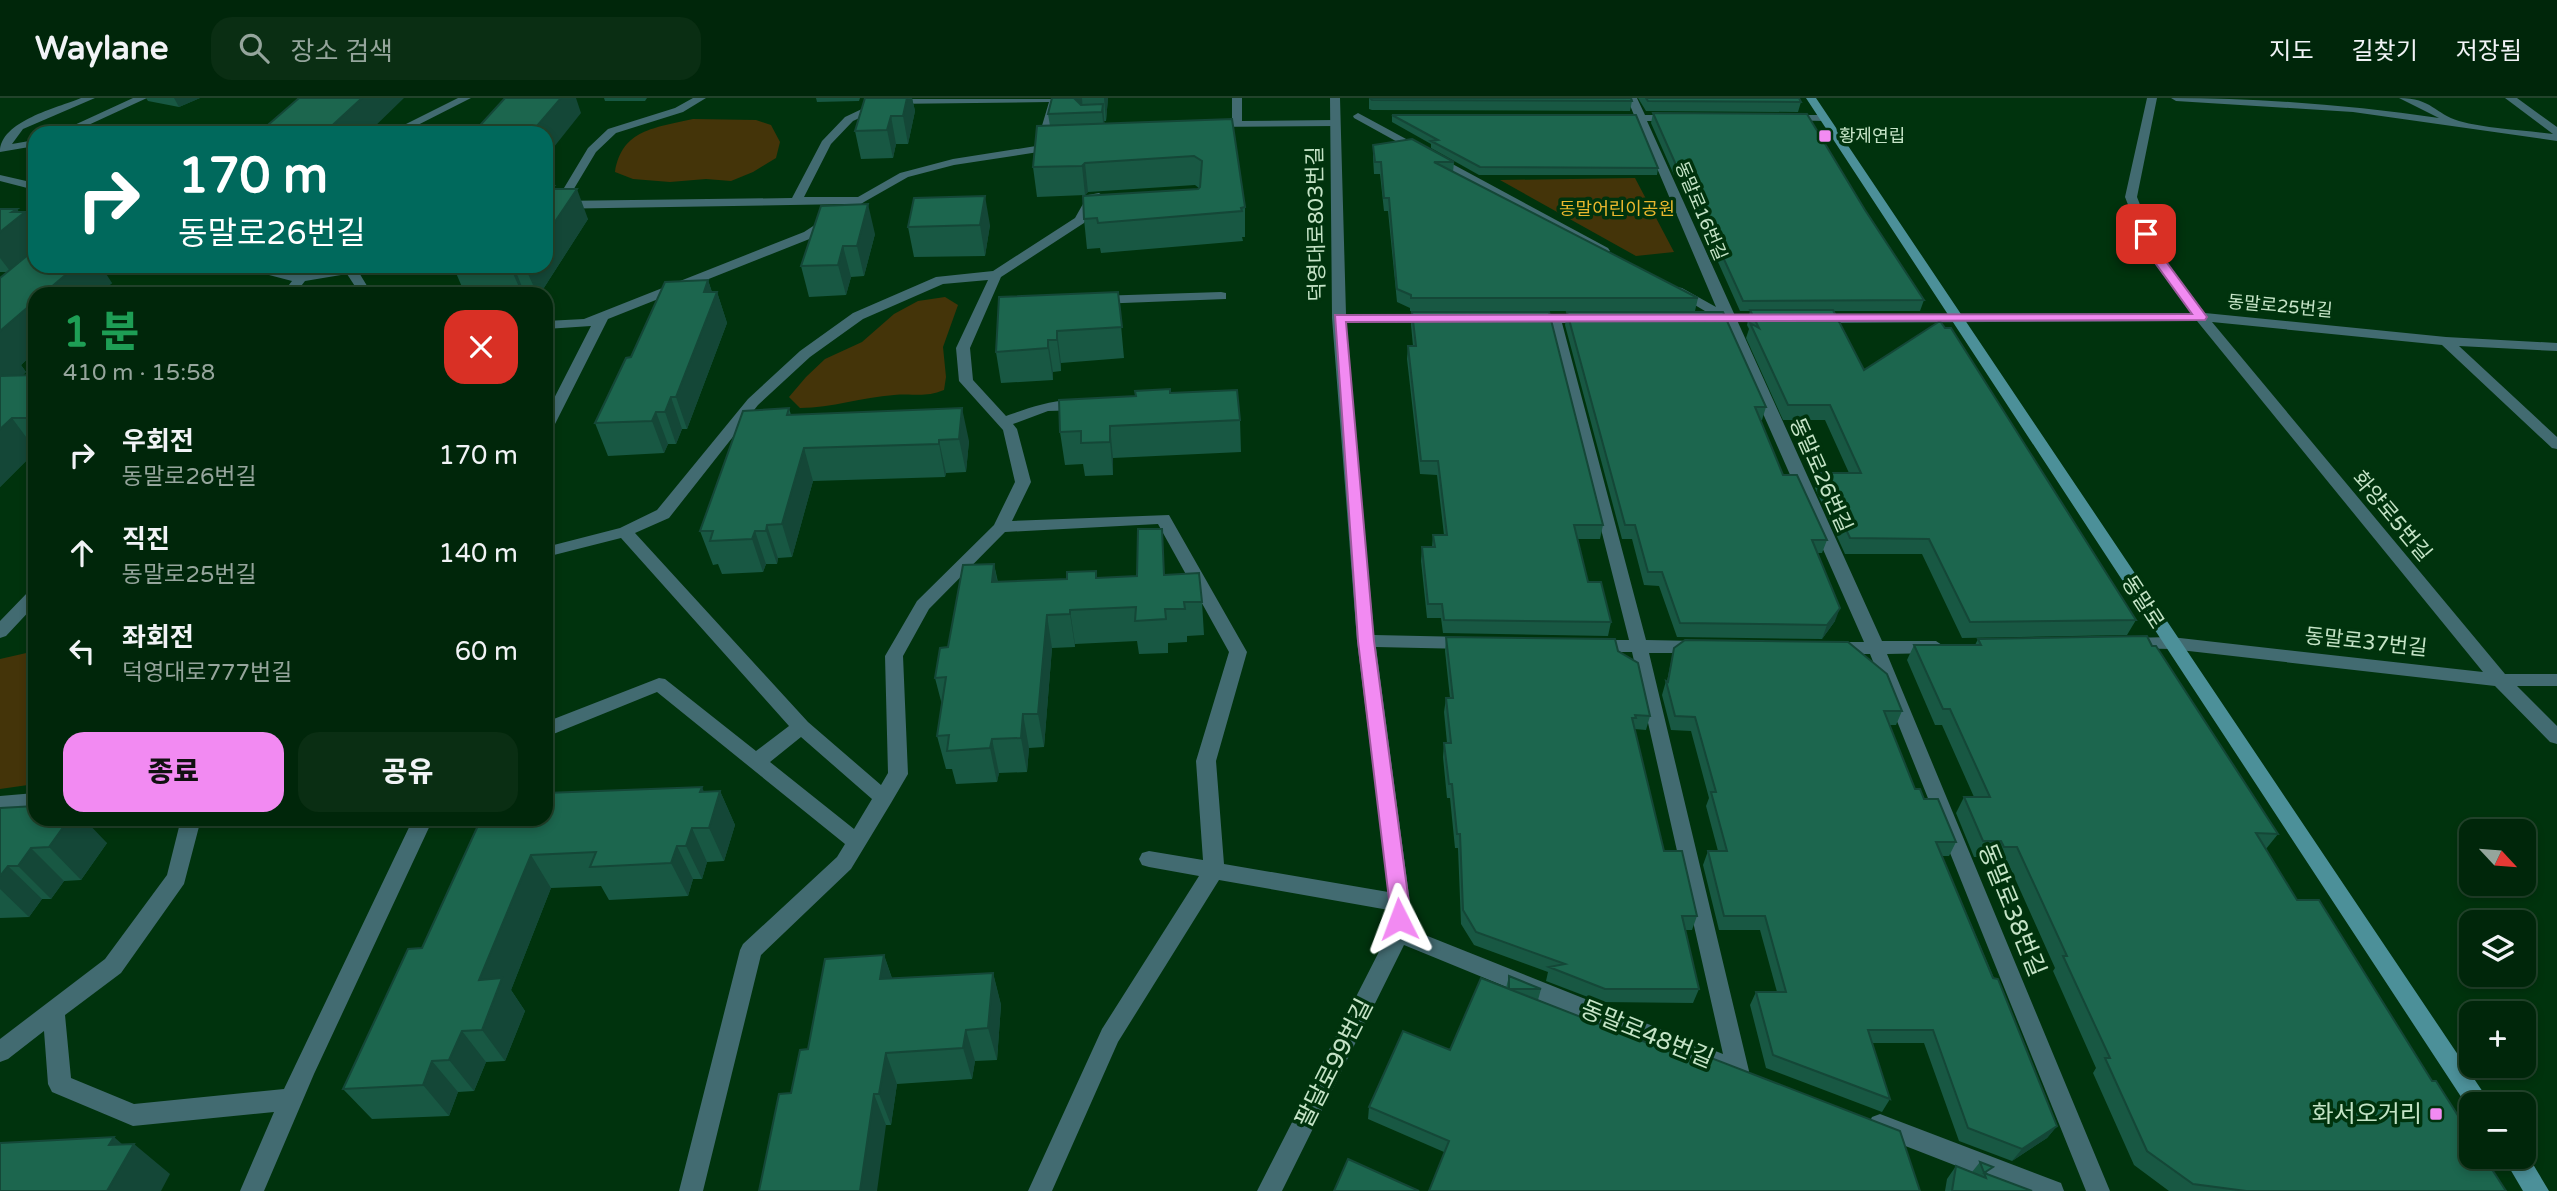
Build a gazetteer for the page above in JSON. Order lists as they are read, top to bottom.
{
  "streets": {
    "street": [
      "동말로16번길",
      "덕영대로803번길",
      "동말로25번길",
      "동말로26번길",
      "화양로5번길",
      "동말로",
      "동말로37번길",
      "동말로38번길",
      "동말로48번길",
      "팔달로99번길"
    ]
  },
  "crossings": [
    ["동말로16번길", "동말로26번길"],
    ["덕영대로803번길", "동말로48번길"],
    ["덕영대로803번길", "팔달로99번길"],
    ["동말로25번길", "화양로5번길"],
    ["동말로25번길", "동말로"],
    ["동말로26번길", "동말로38번길"],
    ["화양로5번길", "동말로37번길"],
    ["동말로", "동말로37번길"],
    ["동말로48번길", "팔달로99번길"]
  ],
  "parks": ["동말어린이공원"],
  "places": {
    "transit": ["황제연립", "화서오거리"]
  },
  "north": "bottom right",
  "page": {
    "header": "Waylane",
    "search": "장소 검색",
    "nav": ["지도", "길찾기", "저장됨"],
    "turn": ["170 m", "동말로26번길"],
    "heading": ["1 분", "410 m · 15:58"],
    "list": [
      {
        "name": "우회전",
        "note": "동말로26번길",
        "value": "170 m"
      },
      {
        "name": "직진",
        "note": "동말로25번길",
        "value": "140 m"
      },
      {
        "name": "좌회전",
        "note": "덕영대로777번길",
        "value": "60 m"
      }
    ],
    "buttons": ["종료", "공유"],
    "map_buttons": ["+", "−"]
  }
}
